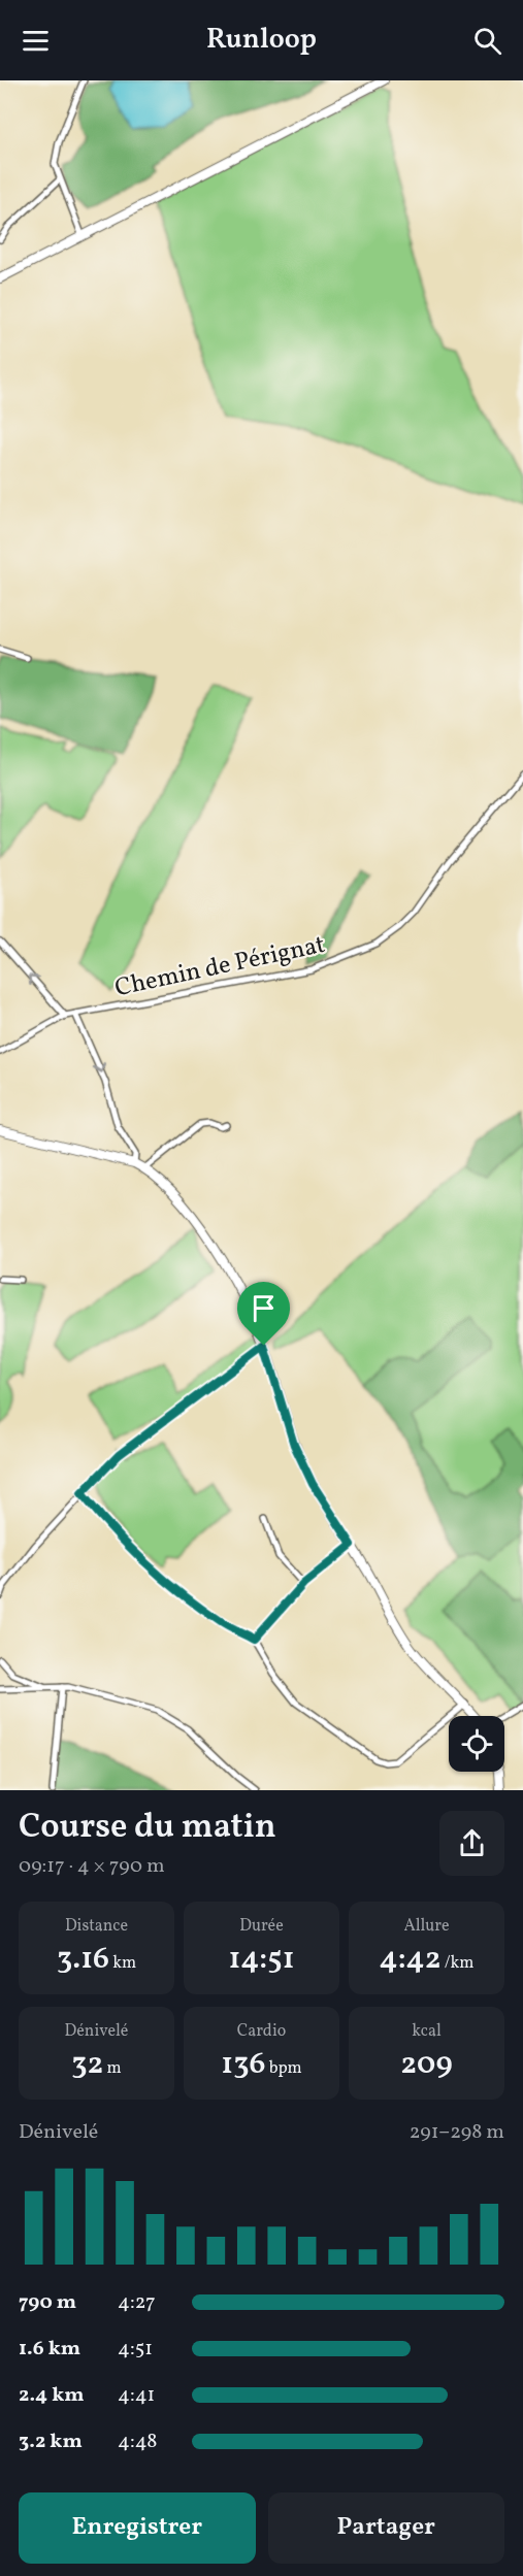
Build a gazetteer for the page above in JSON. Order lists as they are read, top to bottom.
{
  "streets": {
    "street": ["Chemin de Pérignat"]
  },
  "page": {
    "header": "Runloop",
    "heading": ["Course du matin", "09:17 · 4 × 790 m"],
    "stats": [
      ["Distance", "3.16 km"],
      ["Durée", "14:51"],
      ["Allure", "4:42 /km"],
      ["Dénivelé", "32 m"],
      ["Cardio", "136 bpm"],
      ["kcal", "209"]
    ],
    "chart": ["Dénivelé", "291–298 m"],
    "list": [
      {
        "name": "790 m",
        "note": "4:27"
      },
      {
        "name": "1.6 km",
        "note": "4:51"
      },
      {
        "name": "2.4 km",
        "note": "4:41"
      },
      {
        "name": "3.2 km",
        "note": "4:48"
      }
    ],
    "buttons": ["Enregistrer", "Partager"]
  }
}
